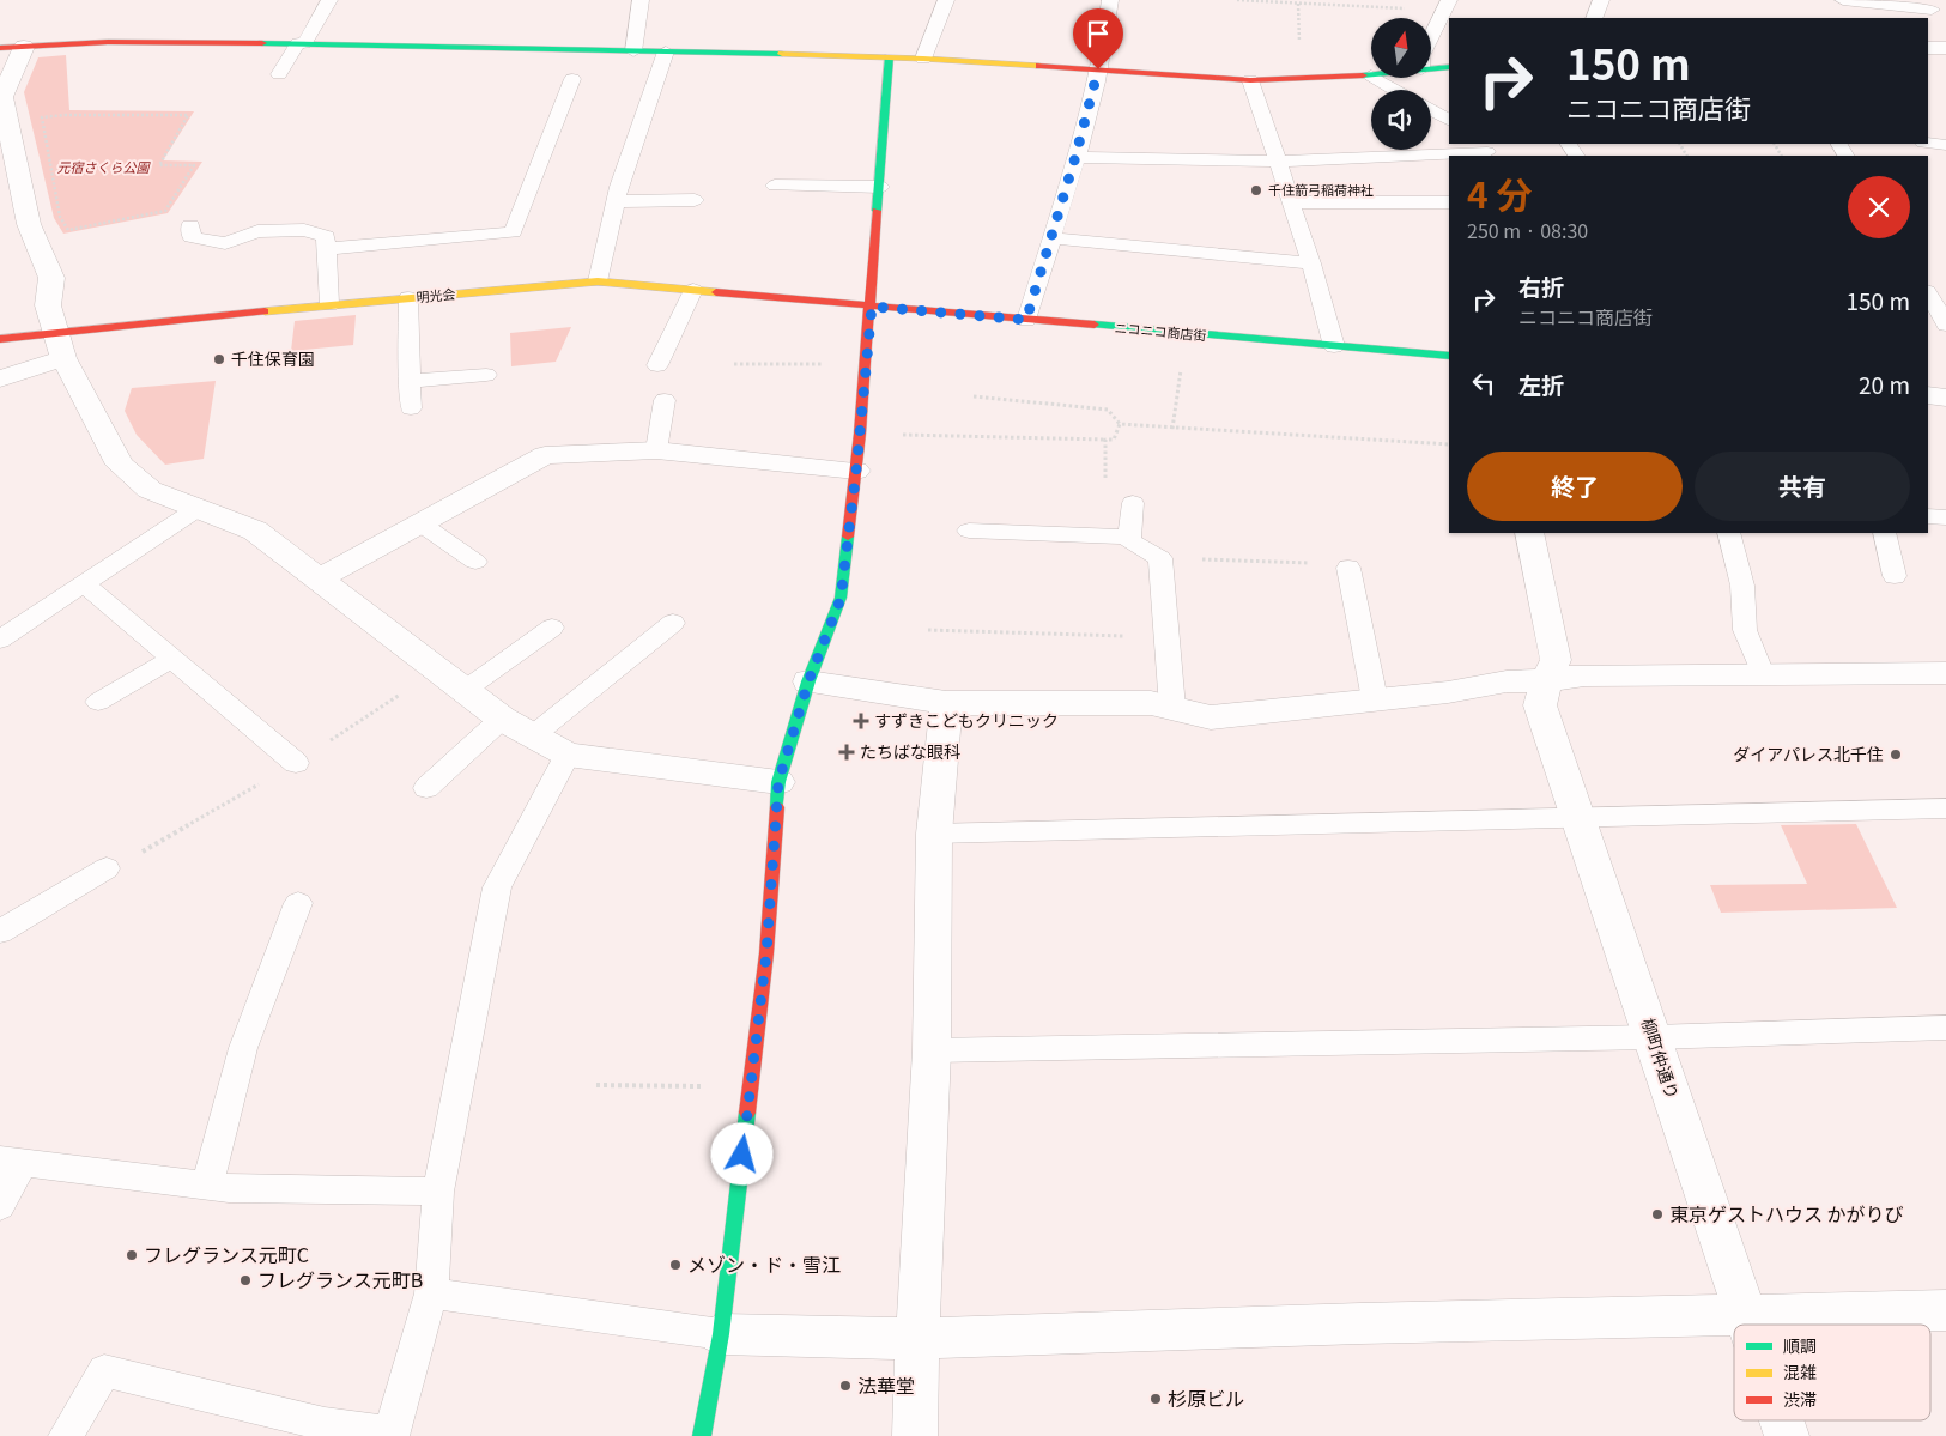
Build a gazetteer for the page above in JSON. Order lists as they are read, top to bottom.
{
  "streets": {
    "street": ["明光会", "ニコニコ商店街", "柳町仲通り"]
  },
  "crossings": [
    ["明光会", "ニコニコ商店街"]
  ],
  "parks": ["元宿さくら公園"],
  "places": {
    "other": [
      "千住箭弓稲荷神社",
      "千住保育園",
      "ダイアパレス北千住",
      "東京ゲストハウス かがりび",
      "フレグランス元町C",
      "メゾン・ド・雪江",
      "フレグランス元町B",
      "法華堂",
      "杉原ビル"
    ],
    "health": ["すずきこどもクリニック", "たちばな眼科"]
  },
  "legend": ["順調", "混雑", "渋滞"],
  "north": "top",
  "page": {
    "turn": ["150 m", "ニコニコ商店街"],
    "heading": ["4 分", "250 m · 08:30"],
    "list": [
      {
        "name": "右折",
        "note": "ニコニコ商店街",
        "value": "150 m"
      },
      {
        "name": "左折",
        "value": "20 m"
      }
    ],
    "buttons": ["終了", "共有"]
  }
}
